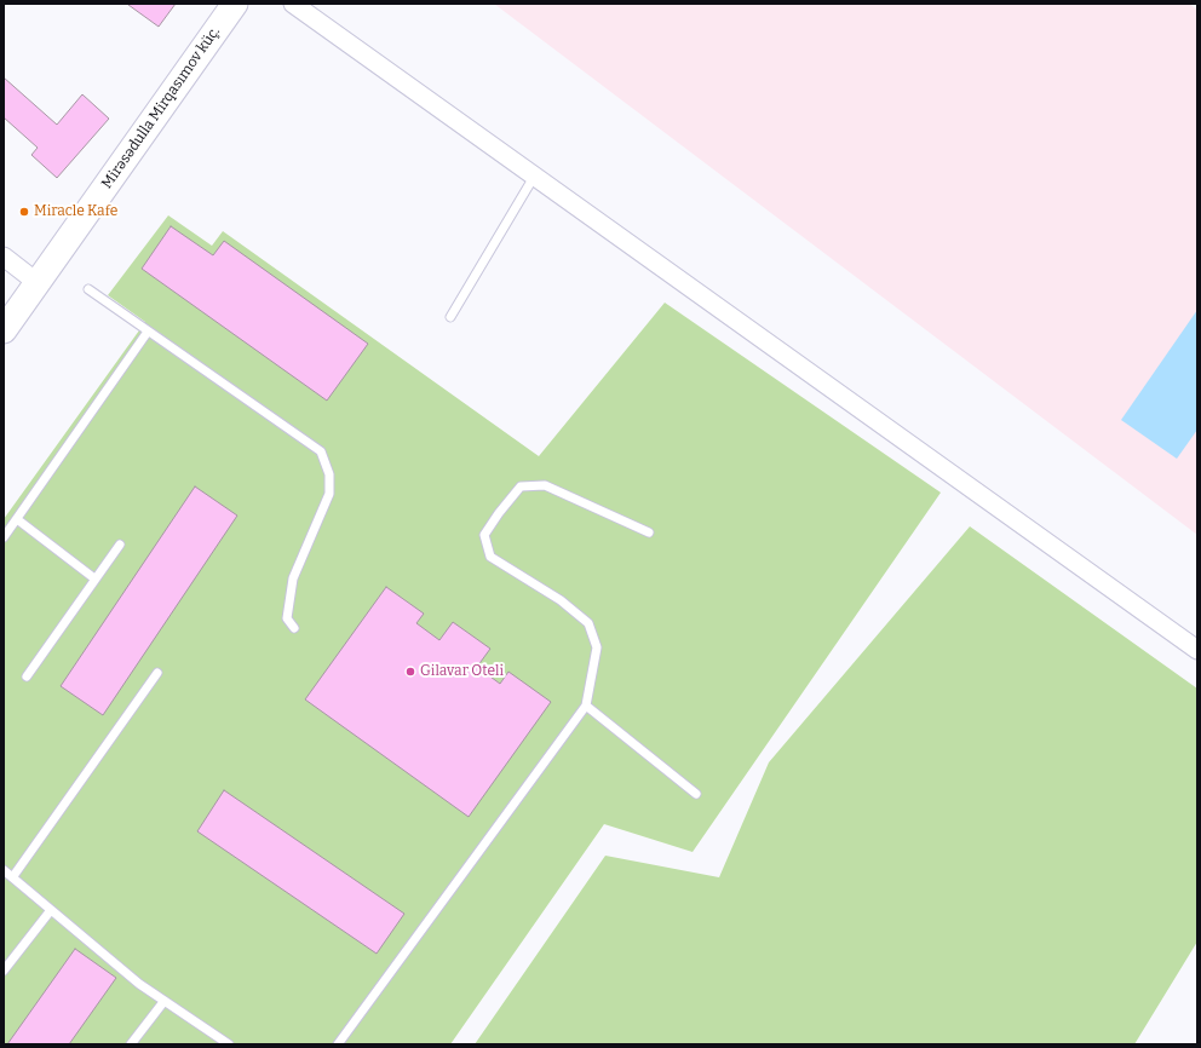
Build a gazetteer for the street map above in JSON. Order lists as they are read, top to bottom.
{
  "streets": {
    "street": ["Mirəsədulla Mirqasımov küç."]
  },
  "places": ["Miracle Kafe", "Gilavar Oteli"]
}
